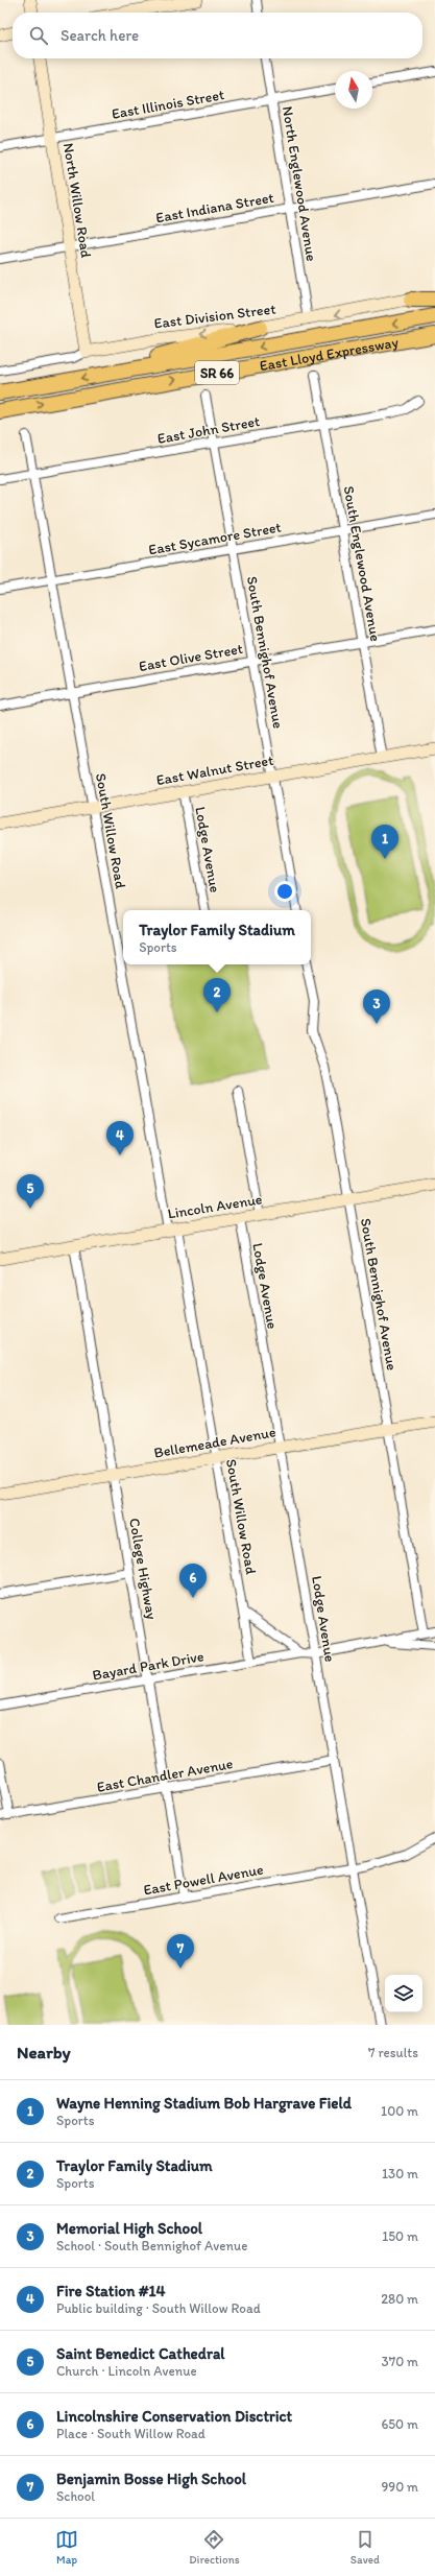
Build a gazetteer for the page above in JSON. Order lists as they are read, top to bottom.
{
  "streets": {
    "highway": ["East Lloyd Expressway", "SR 66"],
    "street": [
      "East Illinois Street",
      "North Englewood Avenue",
      "North Willow Road",
      "East Indiana Street",
      "East Division Street",
      "East John Street",
      "East Sycamore Street",
      "South Englewood Avenue",
      "South Bennighof Avenue",
      "East Olive Street",
      "East Walnut Street",
      "South Willow Road",
      "Lodge Avenue",
      "Lincoln Avenue",
      "Bellemeade Avenue",
      "College Highway",
      "Bayard Park Drive",
      "East Chandler Avenue",
      "East Powell Avenue"
    ]
  },
  "crossings": [
    ["East Illinois Street", "North Englewood Avenue"],
    ["East Illinois Street", "North Willow Road"],
    ["North Englewood Avenue", "East Indiana Street"],
    ["North Englewood Avenue", "East Division Street"],
    ["North Willow Road", "East Indiana Street"],
    ["North Willow Road", "East Division Street"],
    ["East John Street", "South Englewood Avenue"],
    ["East John Street", "South Bennighof Avenue"],
    ["East John Street", "South Willow Road"],
    ["East Sycamore Street", "South Englewood Avenue"],
    ["East Sycamore Street", "South Bennighof Avenue"],
    ["East Sycamore Street", "South Willow Road"],
    ["South Englewood Avenue", "East Olive Street"],
    ["South Englewood Avenue", "East Walnut Street"],
    ["South Bennighof Avenue", "East Olive Street"],
    ["South Bennighof Avenue", "East Walnut Street"],
    ["South Bennighof Avenue", "Lincoln Avenue"],
    ["South Bennighof Avenue", "Bellemeade Avenue"],
    ["East Olive Street", "South Willow Road"],
    ["East Walnut Street", "South Willow Road"],
    ["East Walnut Street", "Lodge Avenue"],
    ["South Willow Road", "Lincoln Avenue"],
    ["South Willow Road", "Bellemeade Avenue"],
    ["South Willow Road", "Bayard Park Drive"],
    ["Lodge Avenue", "Lincoln Avenue"],
    ["Lodge Avenue", "Bellemeade Avenue"],
    ["Lodge Avenue", "Bayard Park Drive"],
    ["Lodge Avenue", "East Chandler Avenue"],
    ["Lodge Avenue", "East Powell Avenue"],
    ["Lincoln Avenue", "College Highway"],
    ["Bellemeade Avenue", "College Highway"],
    ["College Highway", "Bayard Park Drive"],
    ["College Highway", "East Chandler Avenue"],
    ["College Highway", "East Powell Avenue"]
  ],
  "one_way": ["East Division Street"],
  "north": "top",
  "page": {
    "search": "Search here",
    "pins": [
      "1",
      "2",
      "3",
      "4",
      "5",
      "6",
      "7"
    ],
    "popup": ["Traylor Family Stadium", "Sports"],
    "heading": ["Nearby", "7 results"],
    "list": [
      {
        "mark": "1",
        "name": "Wayne Henning Stadium Bob Hargrave Field",
        "note": "Sports",
        "value": "100 m"
      },
      {
        "mark": "2",
        "name": "Traylor Family Stadium",
        "note": "Sports",
        "value": "130 m"
      },
      {
        "mark": "3",
        "name": "Memorial High School",
        "note": "School · South Bennighof Avenue",
        "value": "150 m"
      },
      {
        "mark": "4",
        "name": "Fire Station #14",
        "note": "Public building · South Willow Road",
        "value": "280 m"
      },
      {
        "mark": "5",
        "name": "Saint Benedict Cathedral",
        "note": "Church · Lincoln Avenue",
        "value": "370 m"
      },
      {
        "mark": "6",
        "name": "Lincolnshire Conservation Disctrict",
        "note": "Place · South Willow Road",
        "value": "650 m"
      },
      {
        "mark": "7",
        "name": "Benjamin Bosse High School",
        "note": "School",
        "value": "990 m"
      }
    ],
    "nav": ["Map", "Directions", "Saved"]
  }
}
